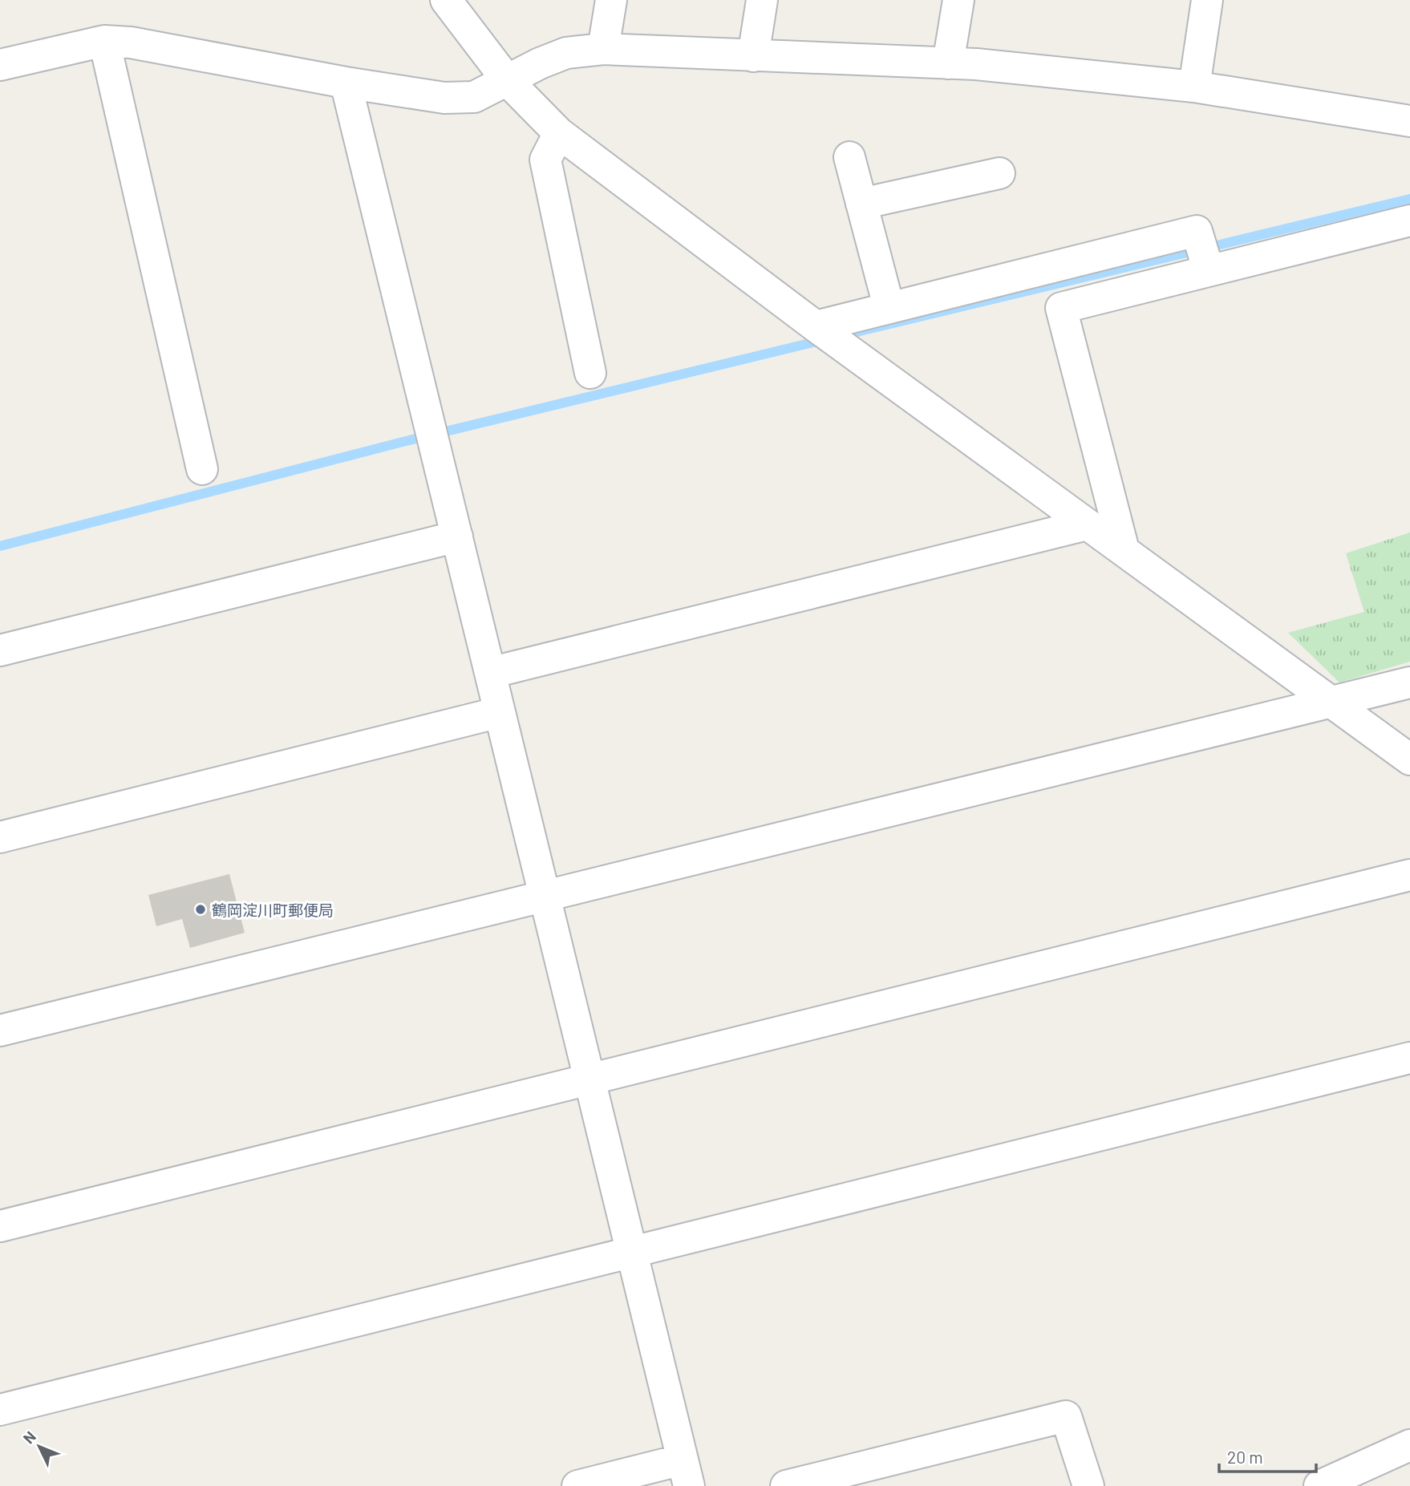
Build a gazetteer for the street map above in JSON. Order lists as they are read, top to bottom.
{
  "places": ["鶴岡淀川町郵便局"],
  "scale_bar": "20 m",
  "north": "top left"
}
